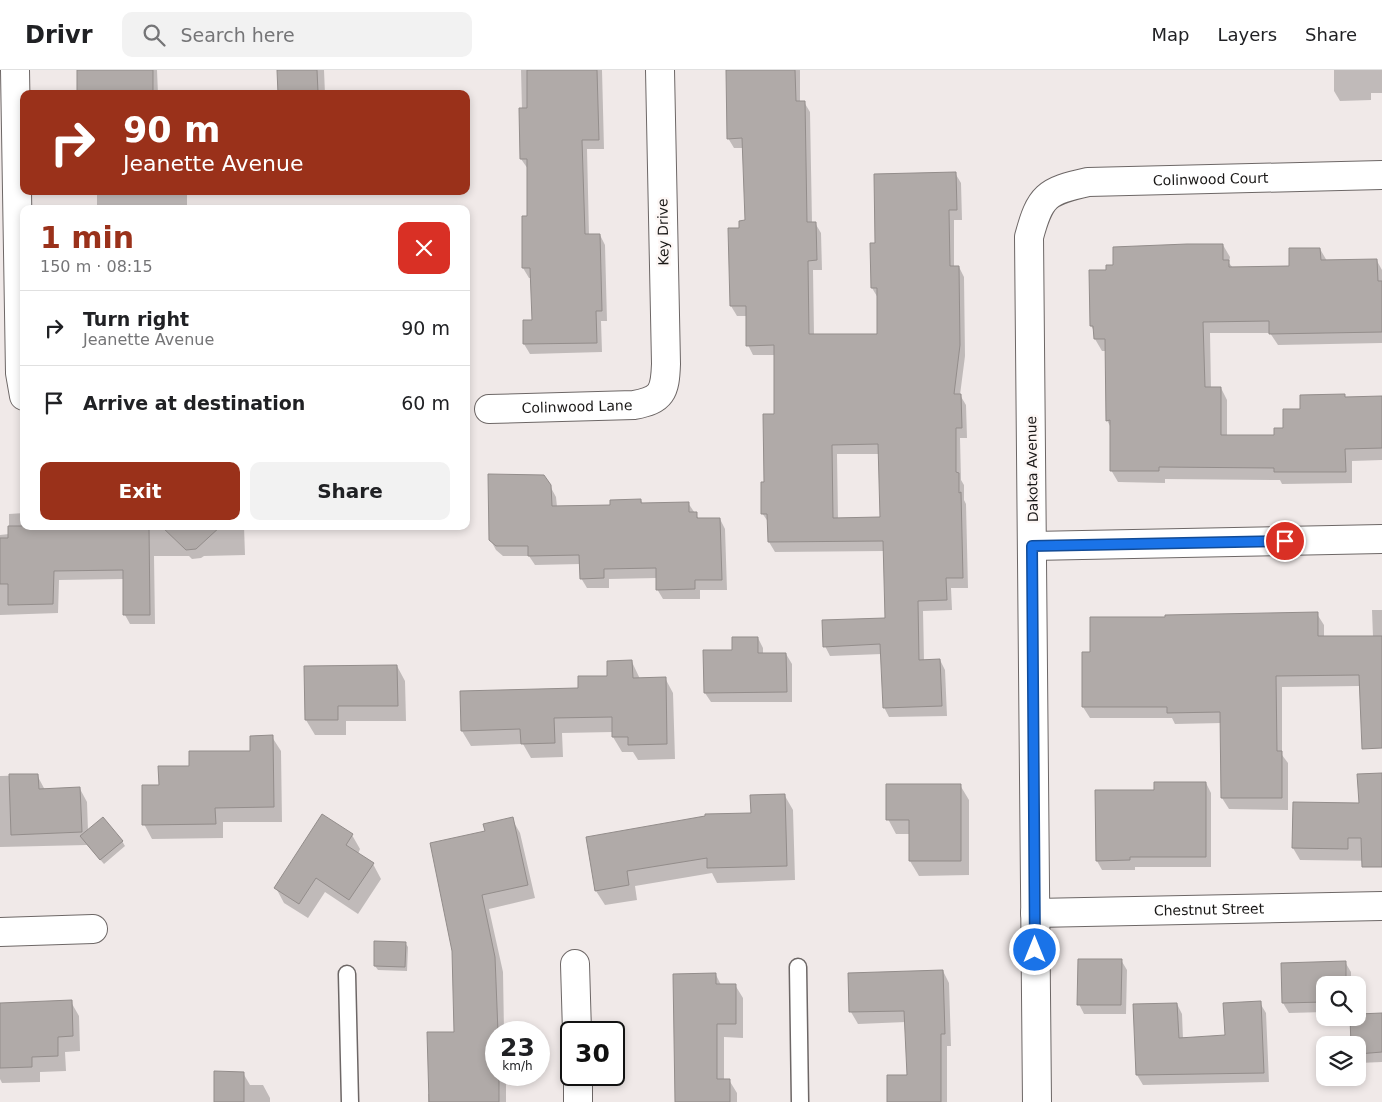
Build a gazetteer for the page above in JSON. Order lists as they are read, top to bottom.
{
  "streets": {
    "street": [
      "Colinwood Court",
      "Key Drive",
      "Colinwood Lane",
      "Dakota Avenue",
      "Chestnut Street"
    ]
  },
  "crossings": [
    ["Colinwood Court", "Dakota Avenue"],
    ["Key Drive", "Colinwood Lane"],
    ["Dakota Avenue", "Chestnut Street"]
  ],
  "page": {
    "header": "Drivr",
    "search": "Search here",
    "nav": ["Map", "Layers", "Share"],
    "turn": ["90 m", "Jeanette Avenue"],
    "heading": ["1 min", "150 m · 08:15"],
    "list": [
      {
        "name": "Turn right",
        "note": "Jeanette Avenue",
        "value": "90 m"
      },
      {
        "name": "Arrive at destination",
        "value": "60 m"
      }
    ],
    "buttons": ["Exit", "Share"],
    "speed": "23 km/h",
    "limit": "30"
  }
}
